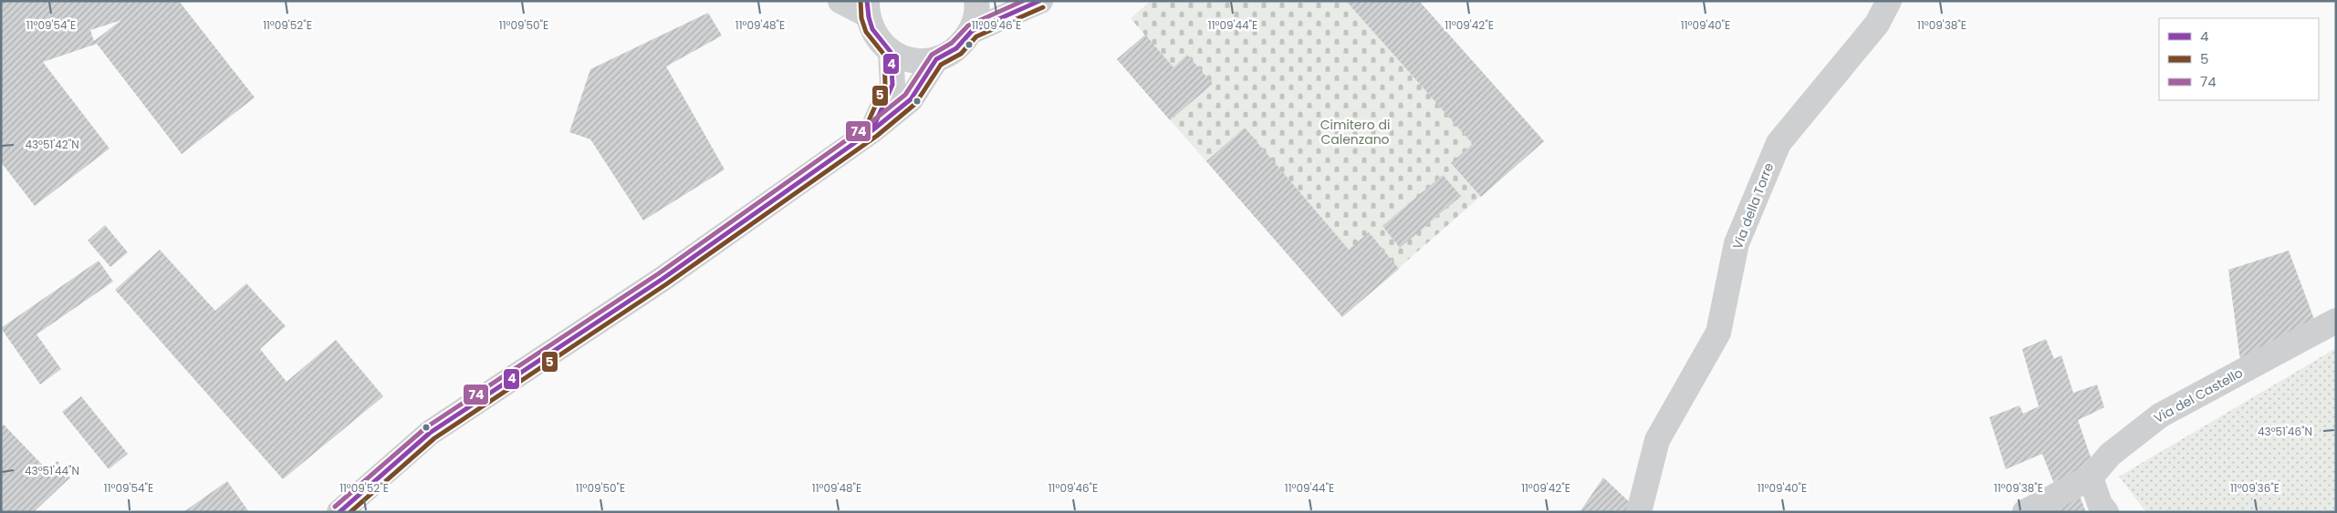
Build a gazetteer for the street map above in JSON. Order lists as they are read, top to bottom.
{
  "streets": {
    "street": ["Via della Torre", "Via del Castello"]
  },
  "parks": ["Cimitero di Calenzano"],
  "lines": ["transit line 4", "transit line 5", "transit line 74"],
  "legend": ["4", "5", "74"],
  "coordinates": [
    "11°09'54\"E",
    "11°09'48\"E",
    "11°09'46\"E",
    "11°09'52\"E",
    "11°09'50\"E",
    "11°09'44\"E",
    "11°09'42\"E",
    "11°09'40\"E",
    "11°09'38\"E",
    "43°51'42\"N",
    "43°51'46\"N",
    "43°51'44\"N",
    "11°09'36\"E"
  ]
}
